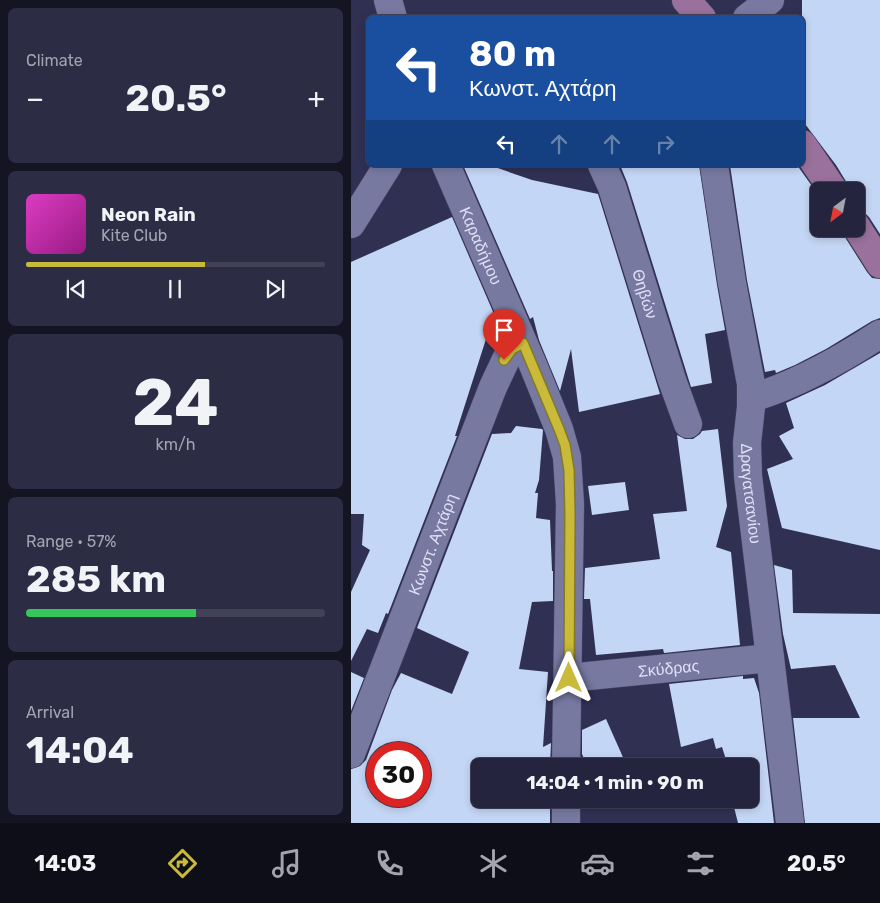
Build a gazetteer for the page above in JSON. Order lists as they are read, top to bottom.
{
  "streets": {
    "street": [
      "Καραδήμου",
      "Θηβών",
      "Δραγατσανίου",
      "Κωνστ. Αχτάρη",
      "Σκύδρας"
    ]
  },
  "crossings": [
    ["Καραδήμου", "Κωνστ. Αχτάρη"],
    ["Καραδήμου", "Σκύδρας"],
    ["Δραγατσανίου", "Σκύδρας"]
  ],
  "north": "bottom left",
  "page": {
    "tile": [
      "Climate",
      ["24", "km/h"],
      ["Range · 57%", "285 km"],
      ["Arrival", "14:04"]
    ],
    "turn": ["80 m", "Κωνστ. Αχτάρη"],
    "heat": ["−", "20.5°", "+"],
    "song": ["Neon Rain", "Kite Club"],
    "limit": "30",
    "trip": "14:04 · 1 min · 90 m",
    "tabs": ["14:03", "20.5°"]
  }
}
